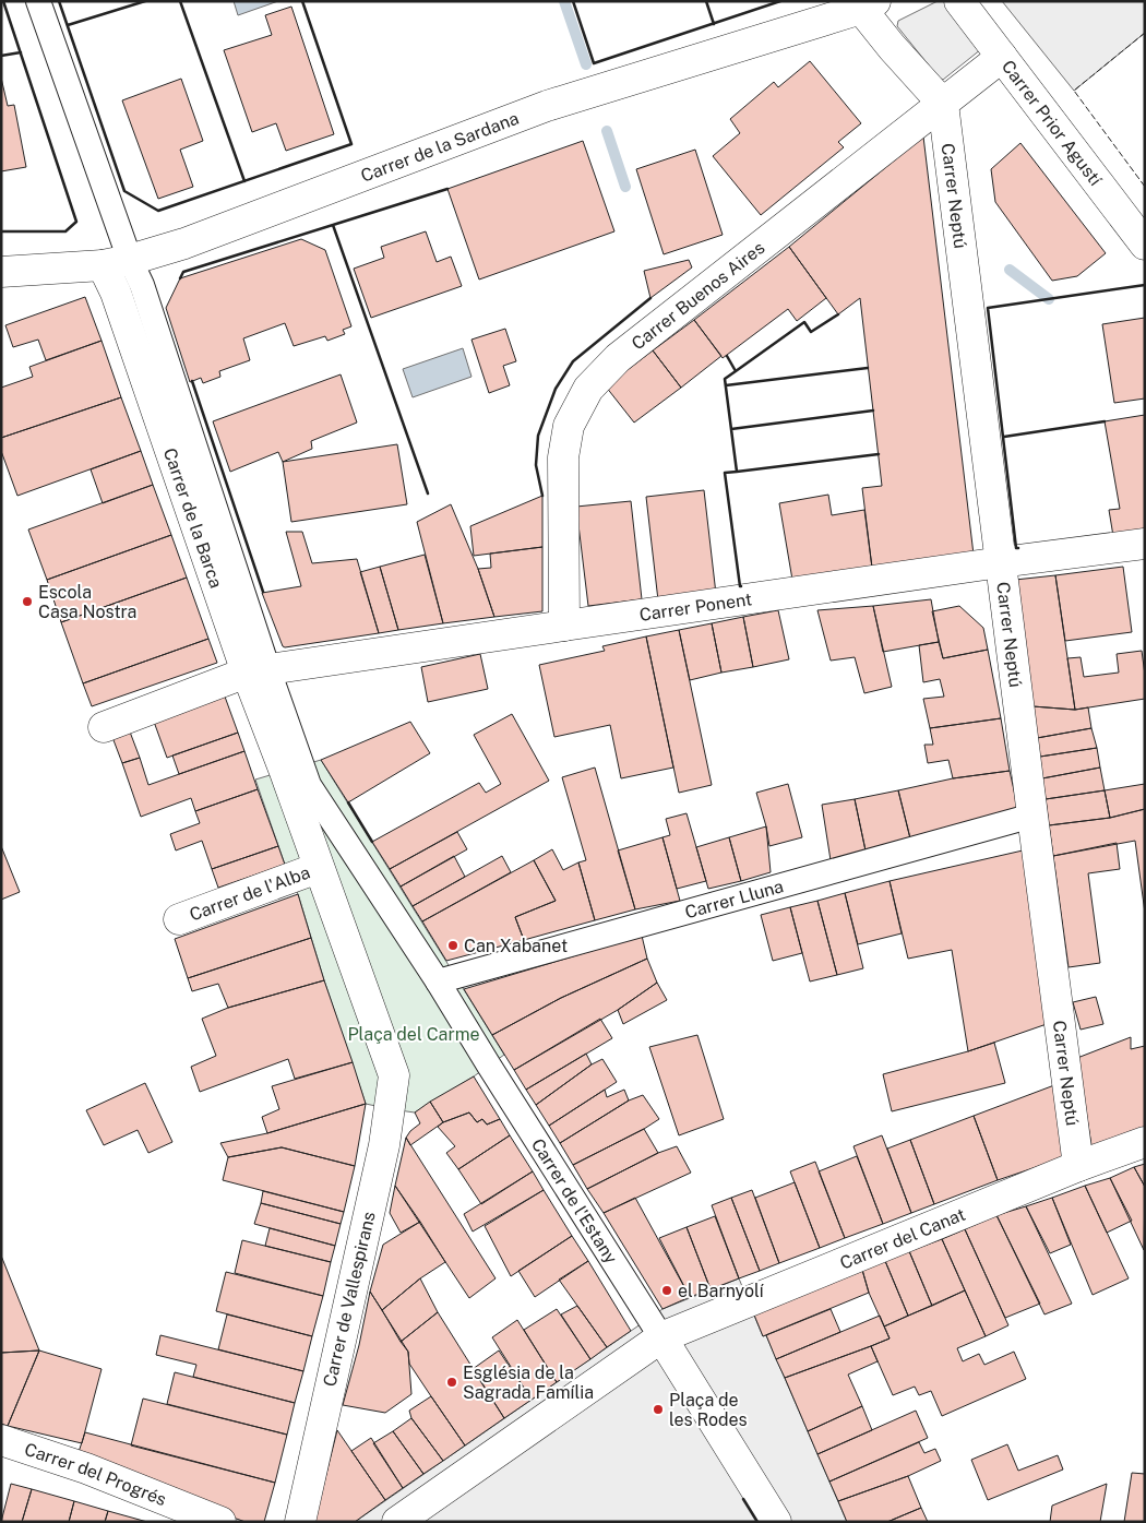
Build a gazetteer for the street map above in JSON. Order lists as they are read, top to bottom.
{
  "streets": {
    "street": [
      "Carrer Prior Agustí",
      "Carrer de la Sardana",
      "Carrer Neptú",
      "Carrer Buenos Aires",
      "Carrer de la Barca",
      "Carrer Ponent",
      "Carrer de l'Alba",
      "Carrer Lluna",
      "Carrer de l'Estany",
      "Carrer del Canat",
      "Carrer de Vallespirans",
      "Carrer del Progrés"
    ]
  },
  "crossings": [
    ["Carrer Prior Agustí", "Carrer Buenos Aires"],
    ["Carrer de la Sardana", "Carrer de la Barca"],
    ["Carrer Neptú", "Carrer Buenos Aires"],
    ["Carrer Neptú", "Carrer Ponent"],
    ["Carrer Neptú", "Carrer Lluna"],
    ["Carrer Neptú", "Carrer del Canat"],
    ["Carrer Buenos Aires", "Carrer Ponent"],
    ["Carrer de la Barca", "Carrer Ponent"],
    ["Carrer de la Barca", "Carrer de l'Alba"],
    ["Carrer de la Barca", "Carrer de Vallespirans"],
    ["Carrer de l'Alba", "Carrer de Vallespirans"],
    ["Carrer Lluna", "Carrer de l'Estany"],
    ["Carrer de l'Estany", "Carrer del Canat"]
  ],
  "parks": ["Plaça del Carme"],
  "places": [
    "Escola Casa Nostra",
    "Can Xabanet",
    "el Barnyolí",
    "Església de la Sagrada Família",
    "Plaça de les Rodes"
  ]
}
